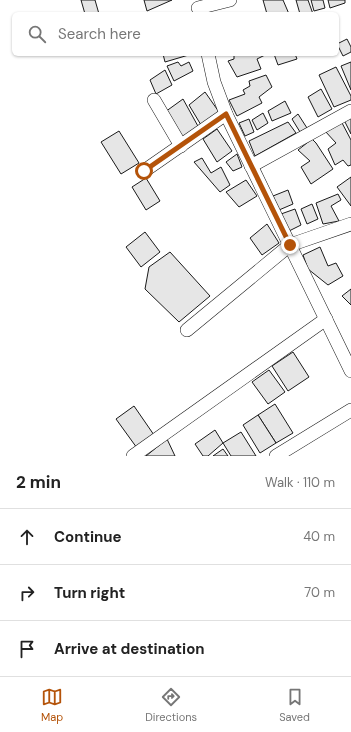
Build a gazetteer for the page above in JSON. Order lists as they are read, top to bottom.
{
  "page": {
    "search": "Search here",
    "heading": ["2 min", "Walk · 110 m"],
    "list": [
      ["Continue", "40 m"],
      ["Turn right", "70 m"],
      "Arrive at destination"
    ],
    "nav": ["Map", "Directions", "Saved"]
  }
}
